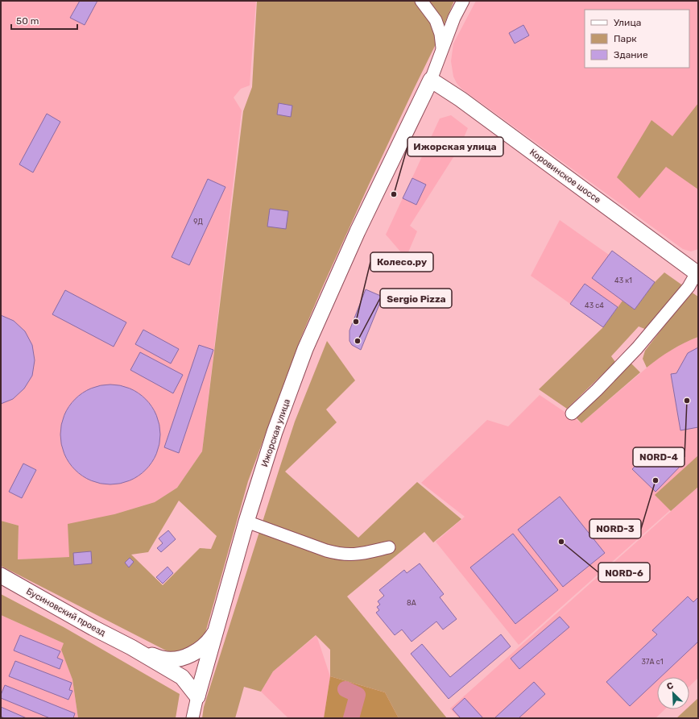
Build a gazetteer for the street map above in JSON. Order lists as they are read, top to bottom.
{
  "streets": {
    "main road": ["Коровинское шоссе", "Ижорская улица", "Бусиновский проезд"]
  },
  "crossings": [
    ["Коровинское шоссе", "Ижорская улица"]
  ],
  "places": [
    "Ижорская улица",
    "Колесо.ру",
    "Sergio Pizza",
    "NORD-4",
    "NORD-3",
    "NORD-6"
  ],
  "house_numbers": [
    "9Д",
    "43 к1",
    "43 с4",
    "8А",
    "37А с1"
  ],
  "legend": ["Улица", "Парк", "Здание"],
  "scale_bar": "50 m",
  "north": "top left"
}
